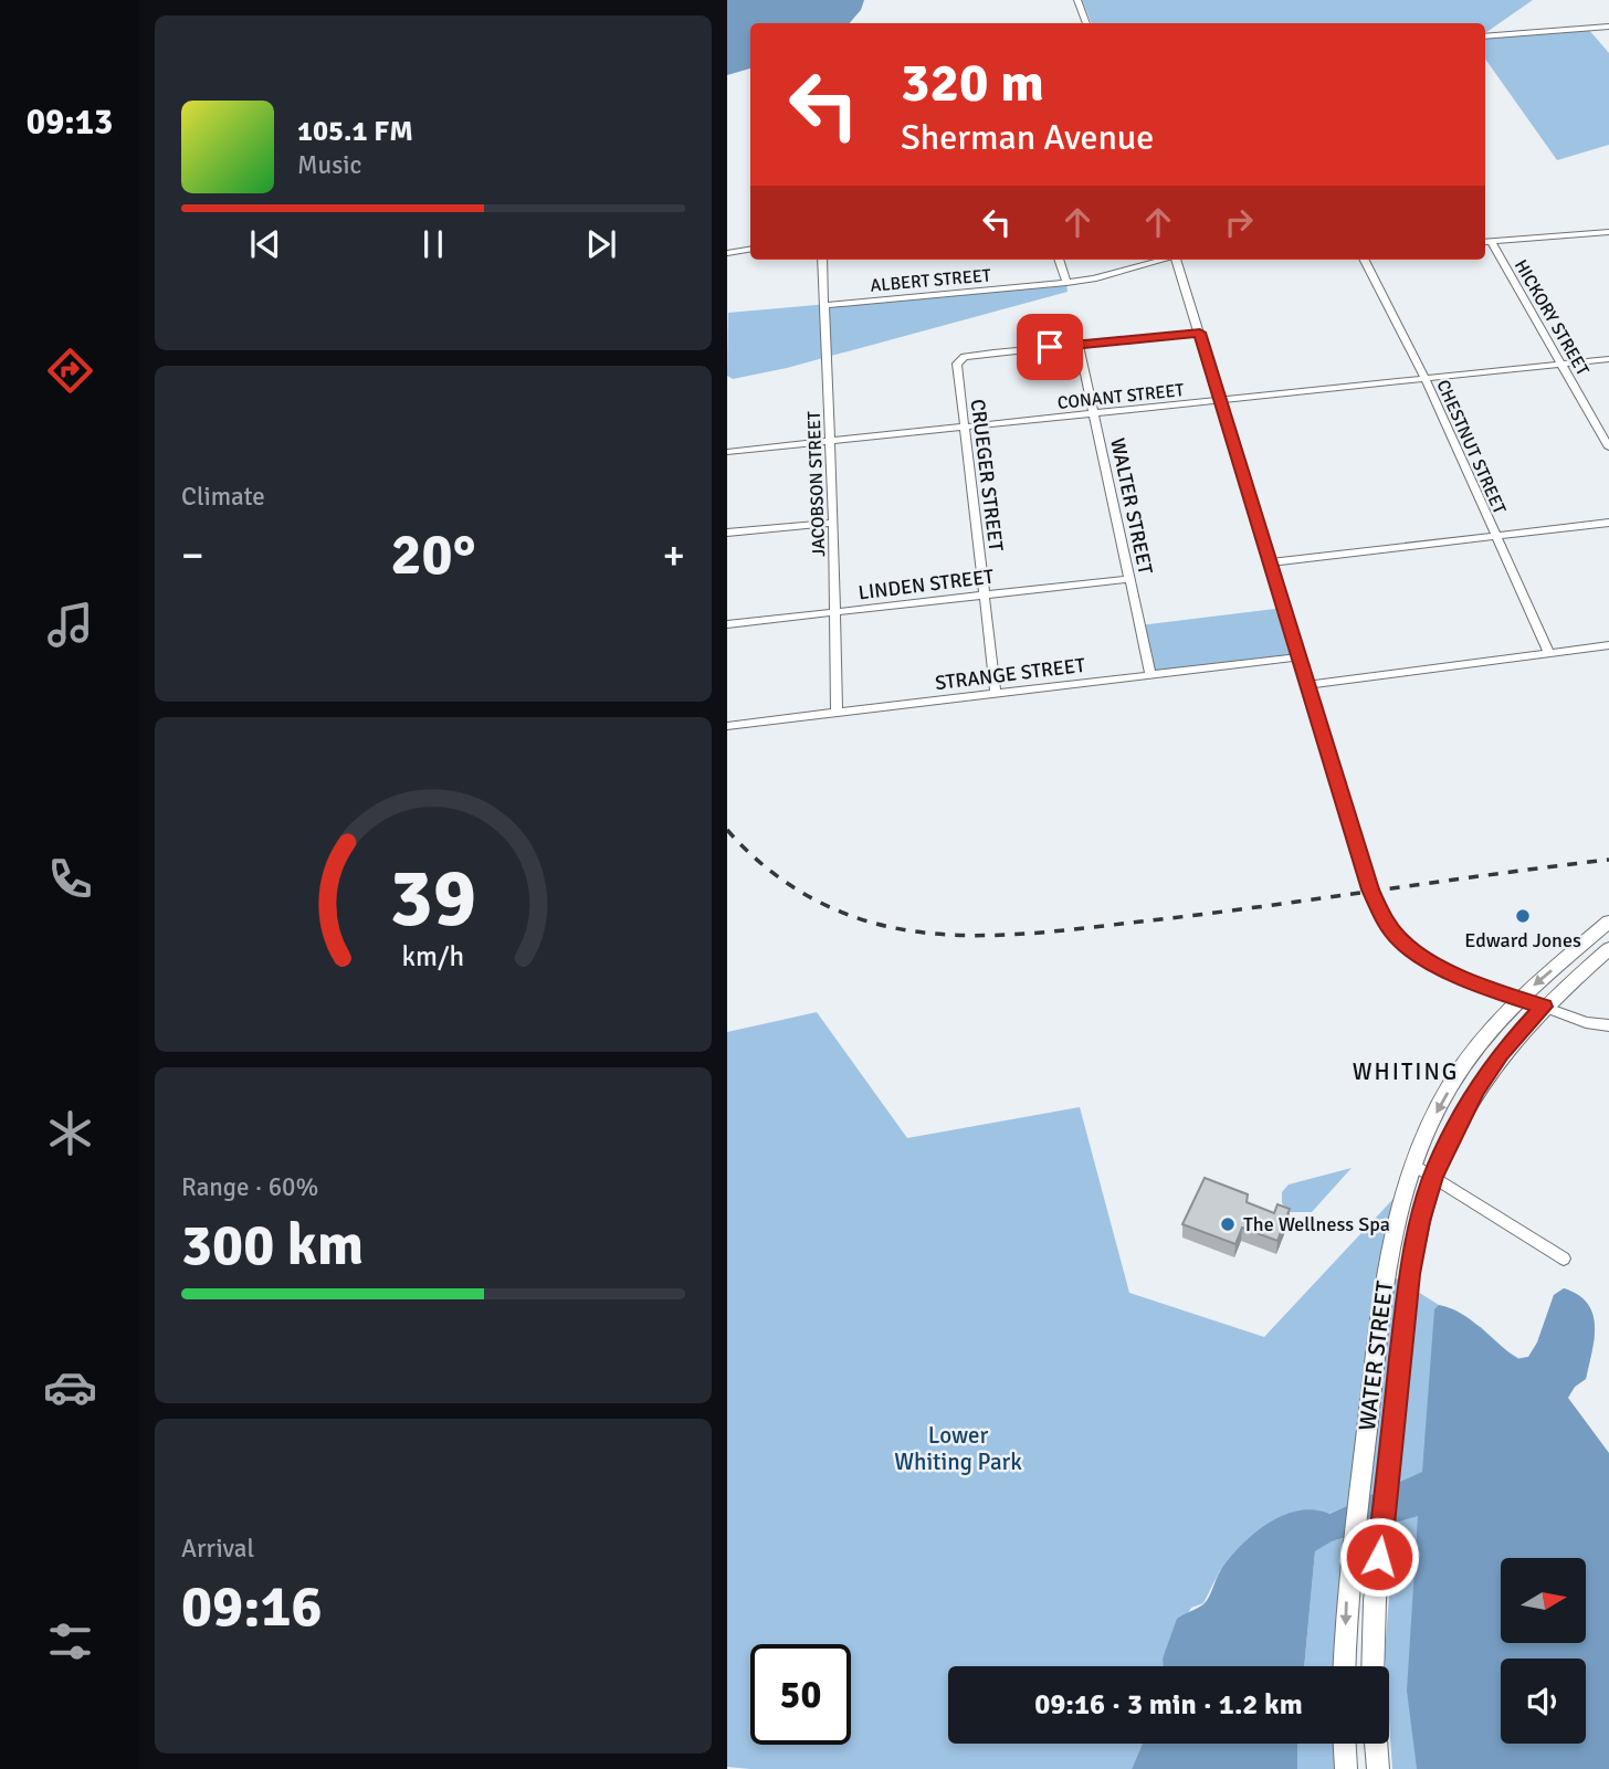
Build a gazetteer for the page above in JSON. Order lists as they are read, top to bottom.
{
  "streets": {
    "main road": ["WATER STREET"],
    "street": [
      "ALBERT STREET",
      "HICKORY STREET",
      "CONANT STREET",
      "CHESTNUT STREET",
      "CRUEGER STREET",
      "JACOBSON STREET",
      "WALTER STREET",
      "LINDEN STREET",
      "STRANGE STREET"
    ]
  },
  "crossings": [
    ["ALBERT STREET", "JACOBSON STREET"],
    ["HICKORY STREET", "CONANT STREET"],
    ["CONANT STREET", "CHESTNUT STREET"],
    ["CONANT STREET", "CRUEGER STREET"],
    ["CONANT STREET", "JACOBSON STREET"],
    ["CONANT STREET", "WALTER STREET"],
    ["CRUEGER STREET", "WALTER STREET"],
    ["CRUEGER STREET", "LINDEN STREET"],
    ["CRUEGER STREET", "STRANGE STREET"],
    ["JACOBSON STREET", "LINDEN STREET"],
    ["JACOBSON STREET", "STRANGE STREET"],
    ["WALTER STREET", "LINDEN STREET"],
    ["WALTER STREET", "STRANGE STREET"]
  ],
  "districts": ["WHITING"],
  "parks": ["Lower Whiting Park"],
  "places": ["Edward Jones", "The Wellness Spa"],
  "north": "right",
  "page": {
    "tabs": "09:13",
    "turn": ["320 m", "Sherman Avenue"],
    "song": ["105.1 FM", "Music"],
    "tile": [
      "Climate",
      ["Range · 60%", "300 km"],
      ["Arrival", "09:16"]
    ],
    "heat": ["−", "20°", "+"],
    "limit": "50",
    "trip": "09:16 · 3 min · 1.2 km",
    "gauge": ["39", "km/h"]
  }
}
